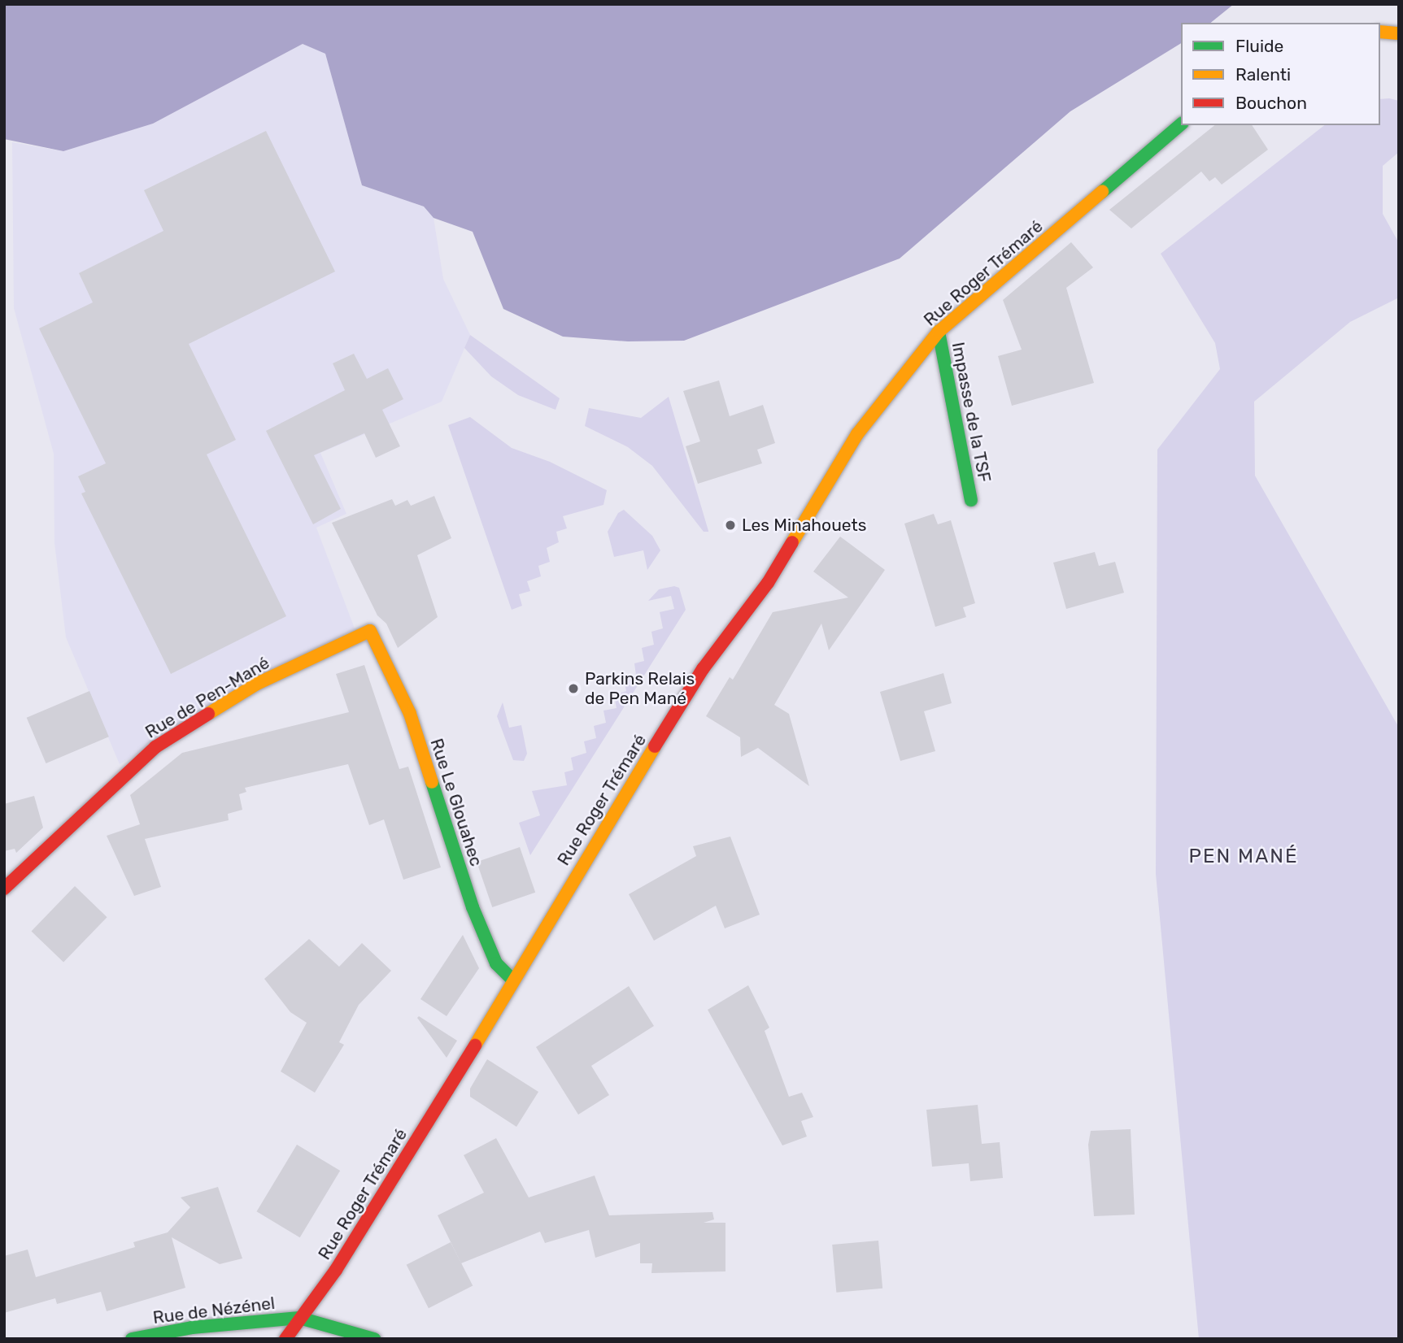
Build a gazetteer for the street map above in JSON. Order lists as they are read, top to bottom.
{
  "streets": {
    "street": [
      "Rue Roger Trémaré",
      "Impasse de la TSF",
      "Rue de Pen-Mané",
      "Rue Le Glouahec",
      "Rue de Nézénel"
    ]
  },
  "crossings": [
    ["Rue Roger Trémaré", "Impasse de la TSF"],
    ["Rue Roger Trémaré", "Rue Le Glouahec"],
    ["Rue Roger Trémaré", "Rue de Nézénel"],
    ["Rue de Pen-Mané", "Rue Le Glouahec"]
  ],
  "districts": ["PEN MANÉ"],
  "places": ["Les Minahouets", "Parkins Relais de Pen Mané"],
  "legend": ["Fluide", "Ralenti", "Bouchon"]
}
